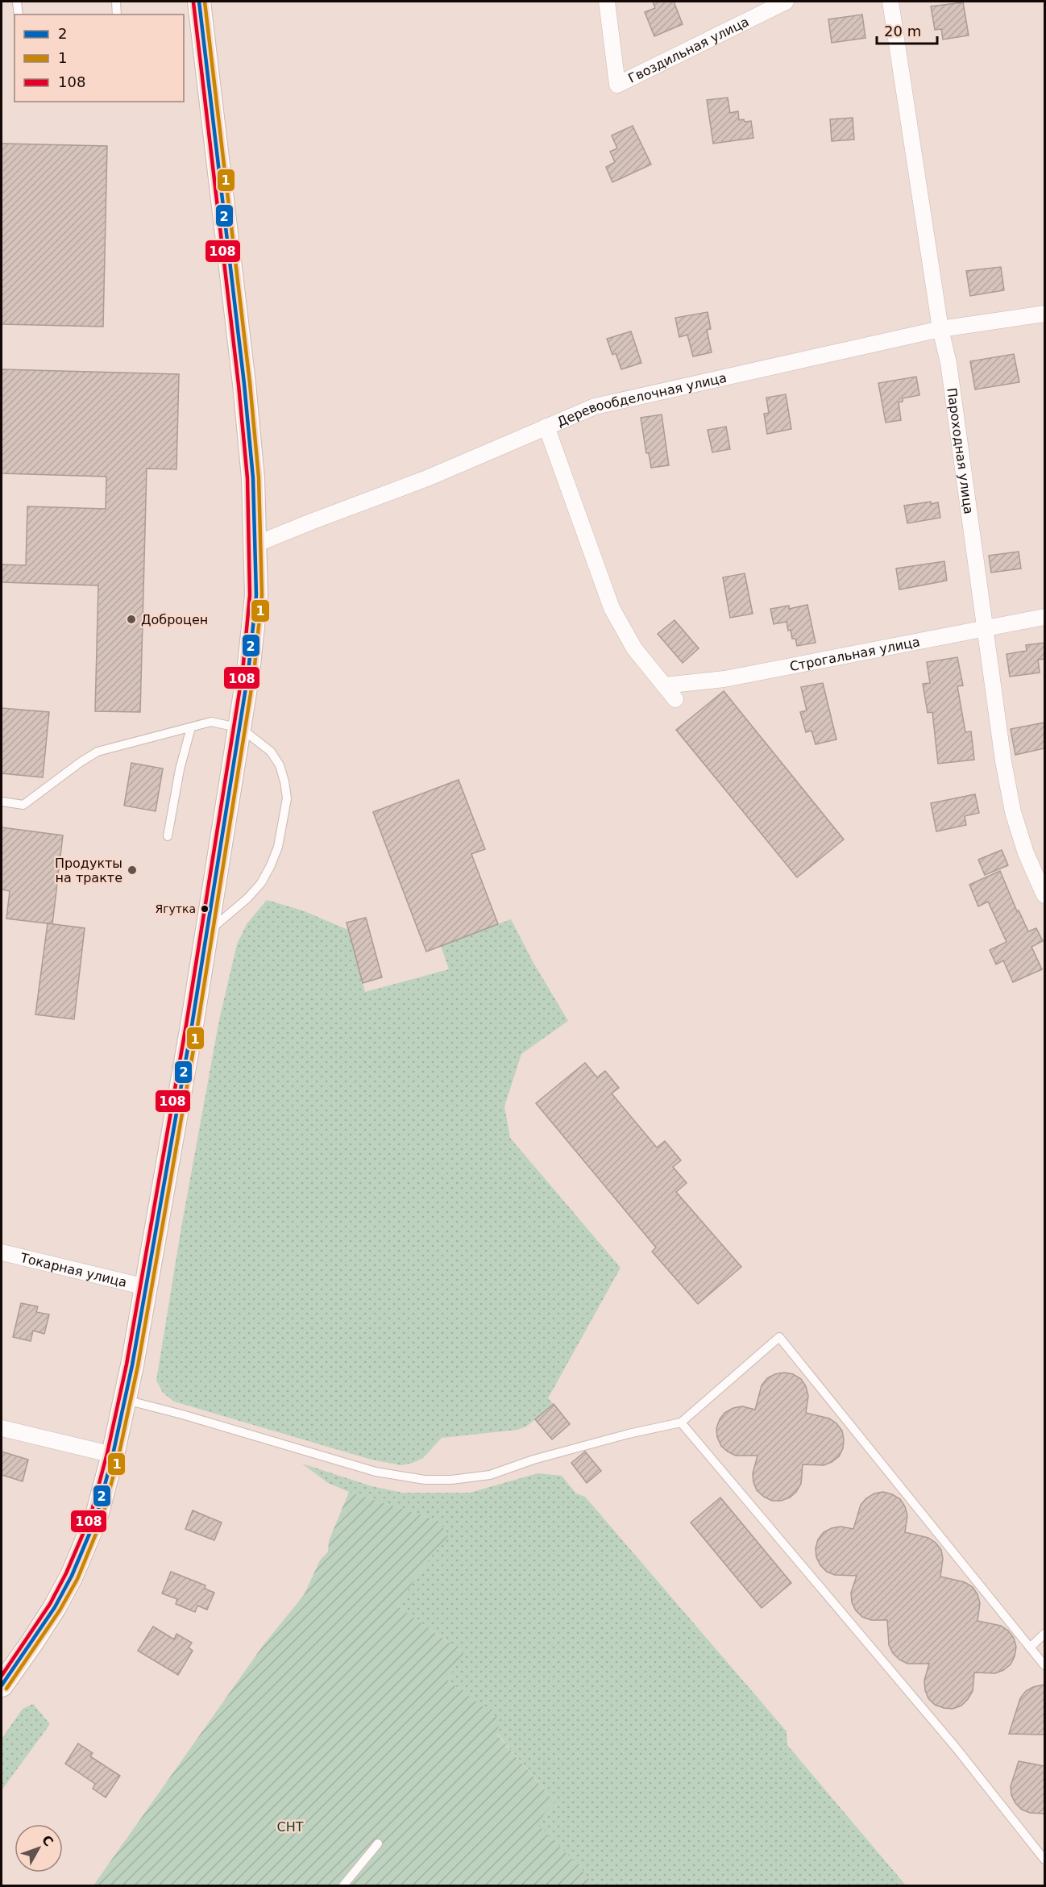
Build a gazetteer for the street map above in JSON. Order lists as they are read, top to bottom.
{
  "streets": {
    "street": [
      "Гвоздильная улица",
      "Деревообделочная улица",
      "Пароходная улица",
      "Строгальная улица",
      "Токарная улица"
    ]
  },
  "crossings": [
    ["Деревообделочная улица", "Пароходная улица"],
    ["Пароходная улица", "Строгальная улица"]
  ],
  "parks": ["СНТ"],
  "places": ["Доброцен", "Продукты на тракте", "Ягутка"],
  "lines": ["transit line 2", "transit line 1", "transit line 108"],
  "legend": ["2", "1", "108"],
  "scale_bar": "20 m",
  "north": "top right"
}
